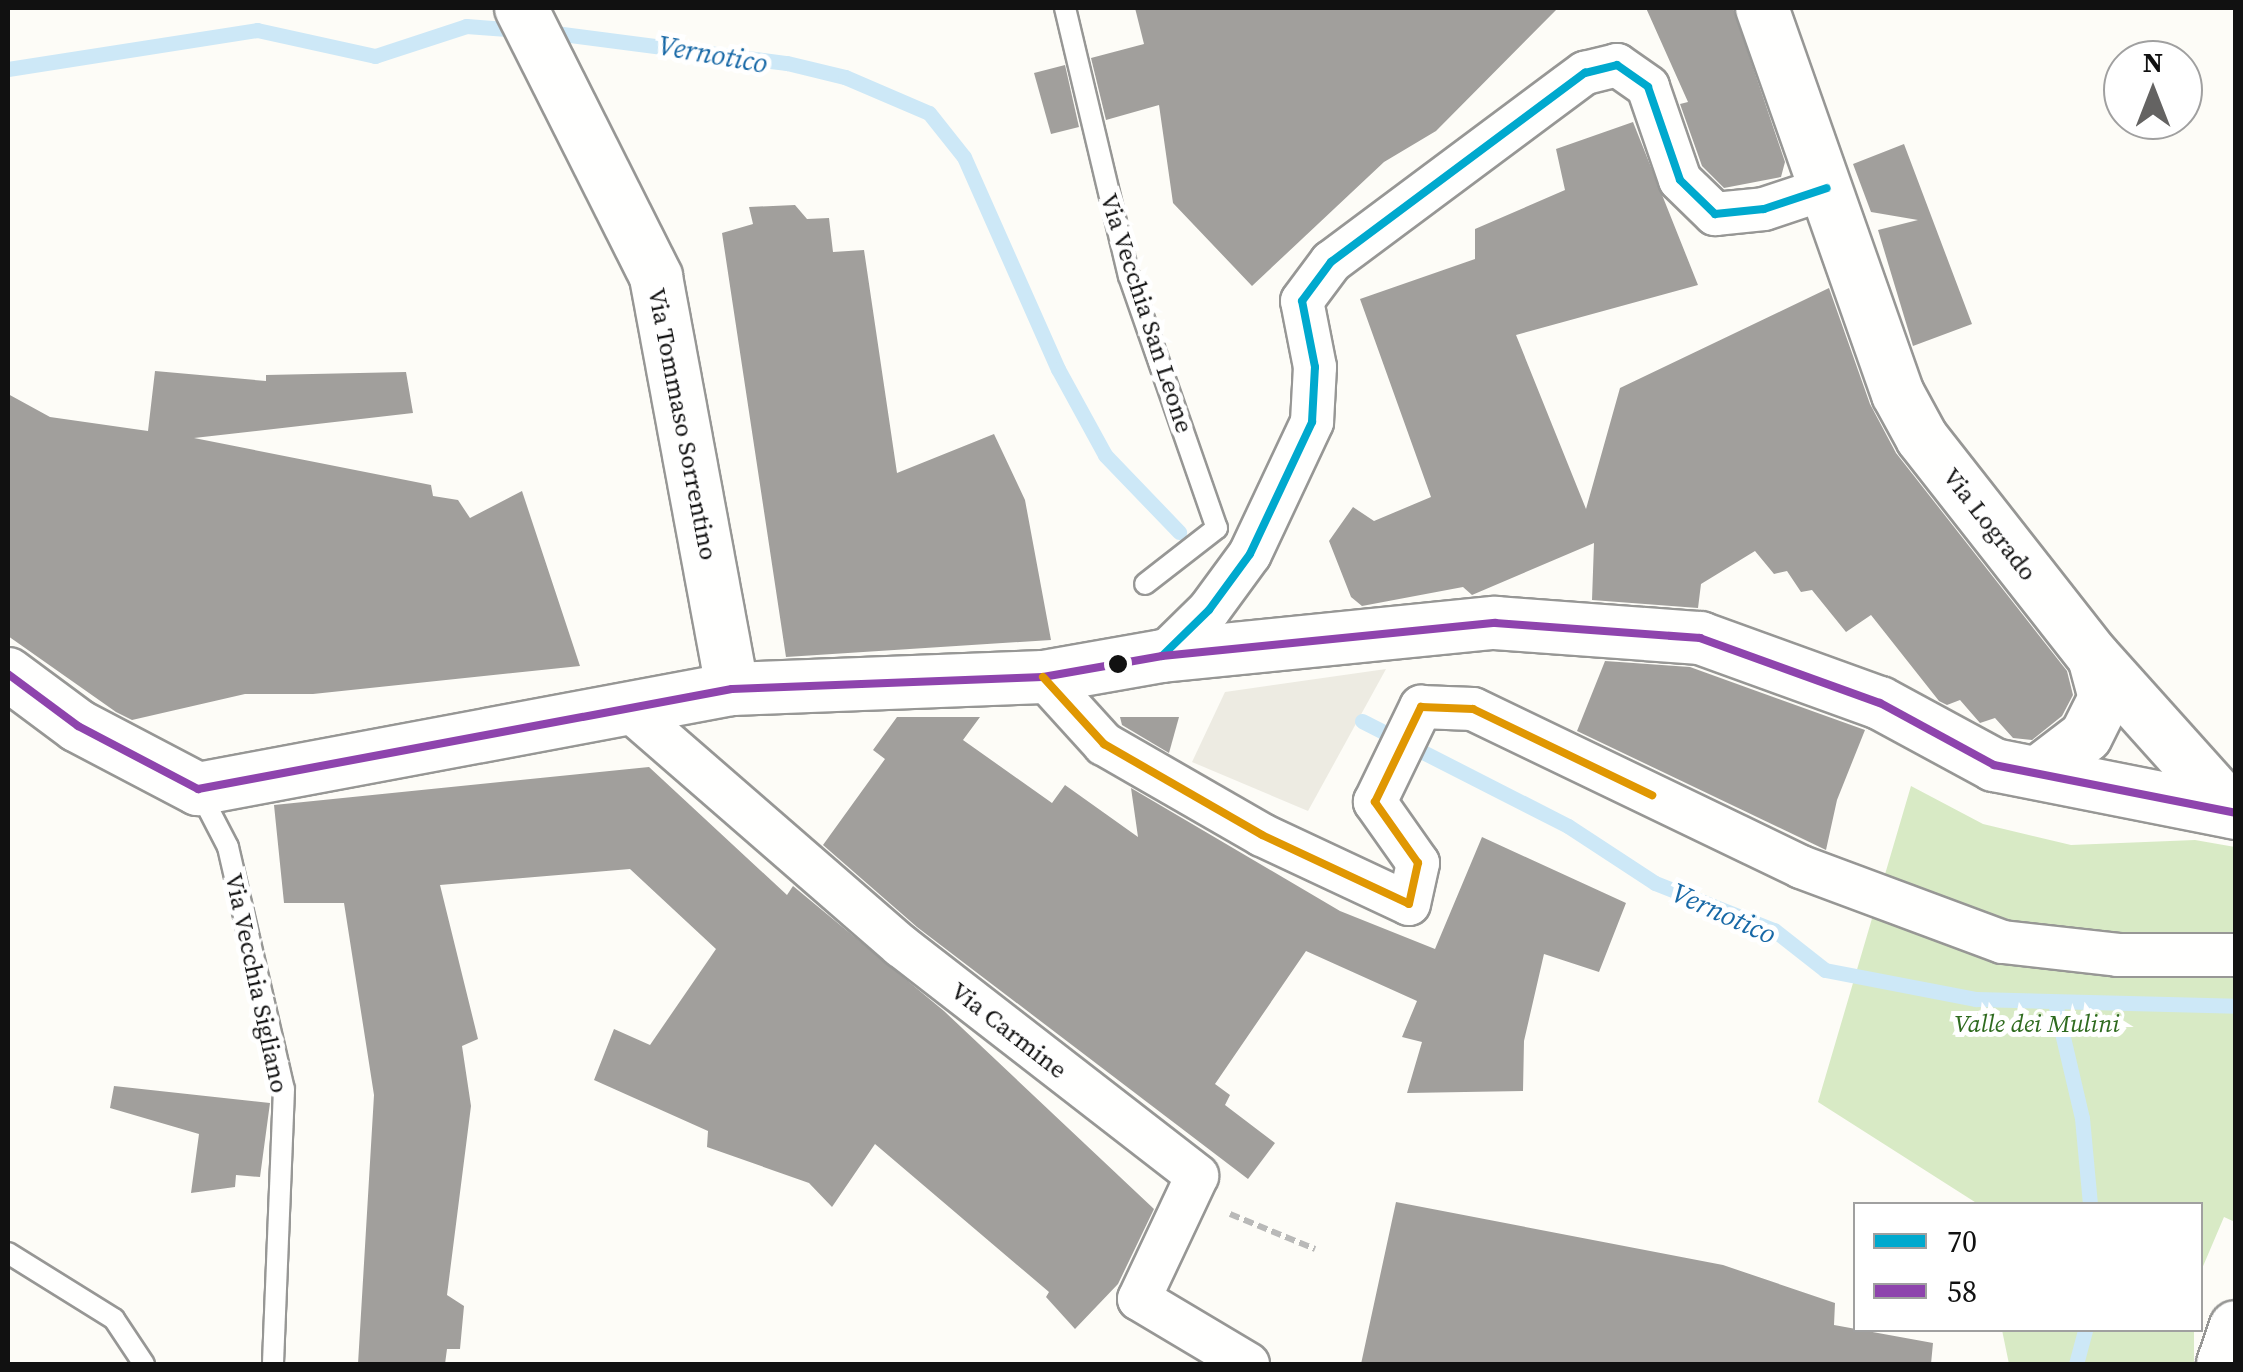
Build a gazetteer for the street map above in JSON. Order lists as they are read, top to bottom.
{
  "streets": {
    "street": ["Via Tommaso Sorrentino", "Via Logrado", "Via Carmine"],
    "lane": ["Via Vecchia San Leone", "Via Vecchia Sigliano"]
  },
  "water": ["Vernotico"],
  "parks": ["Valle dei Mulini"],
  "lines": ["transit line 70", "transit line 58"],
  "legend": ["70", "58"],
  "north": "top"
}
